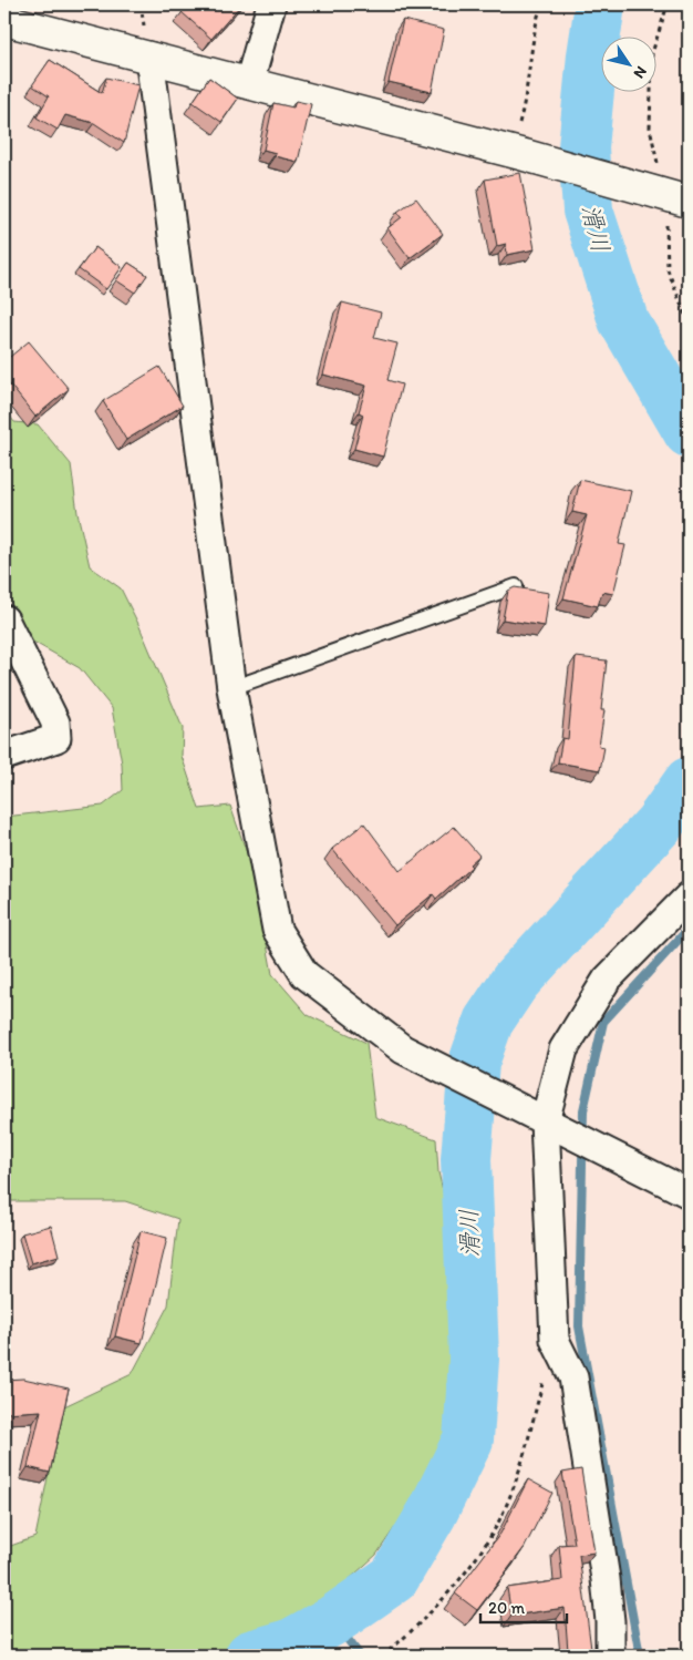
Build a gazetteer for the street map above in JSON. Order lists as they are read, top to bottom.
{
  "water": ["滑川"],
  "scale_bar": "20 m",
  "north": "bottom right"
}
